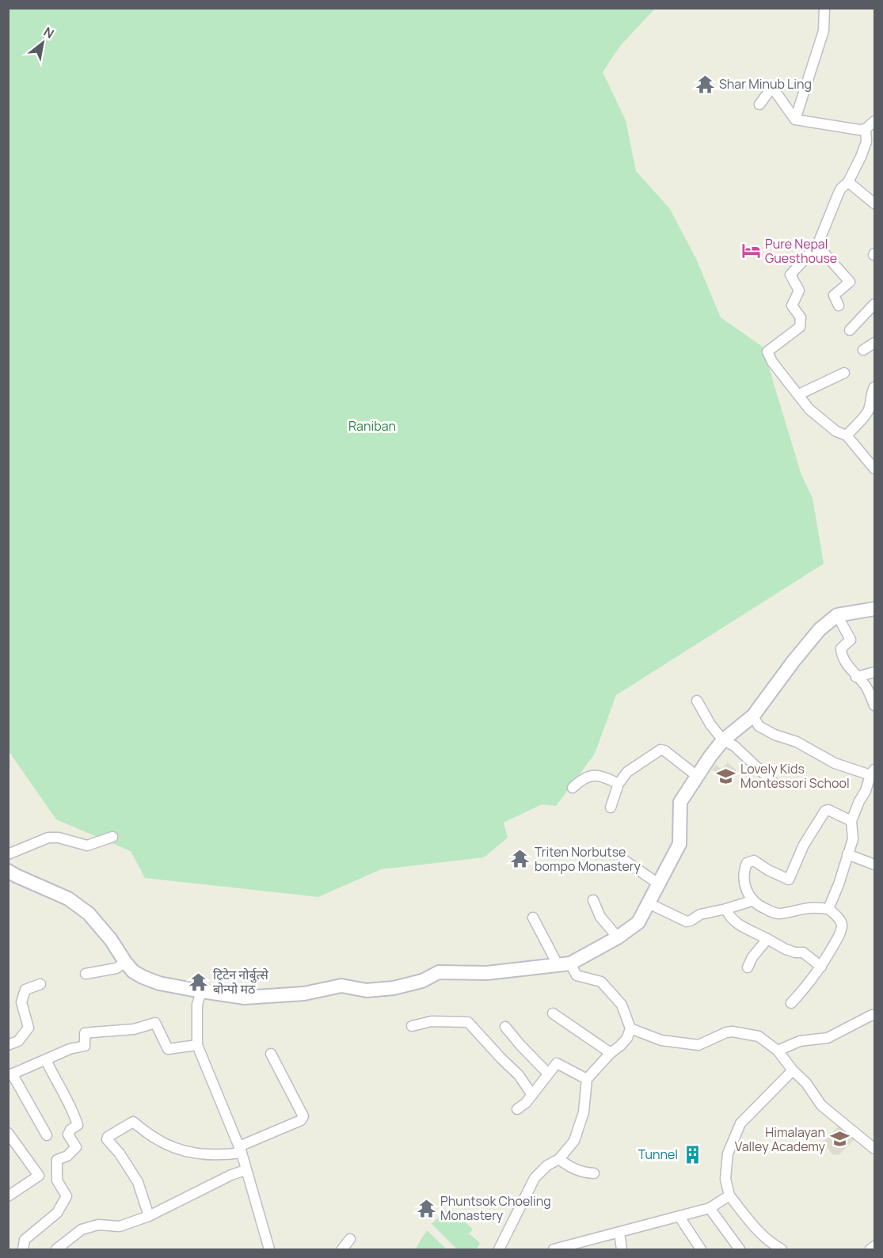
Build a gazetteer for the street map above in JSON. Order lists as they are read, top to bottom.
{
  "parks": ["Raniban"],
  "places": {
    "temple": [
      "Shar Minub Ling",
      "Triten Norbutse bompo Monastery",
      "ट्रिटेन नोर्बुत्से बोन्पो मठ",
      "Phuntsok Choeling Monastery"
    ],
    "hotel": ["Pure Nepal Guesthouse"],
    "school or university": ["Lovely Kids Montessori School", "Himalayan Valley Academy"],
    "building": ["Tunnel"]
  },
  "north": "top right"
}
